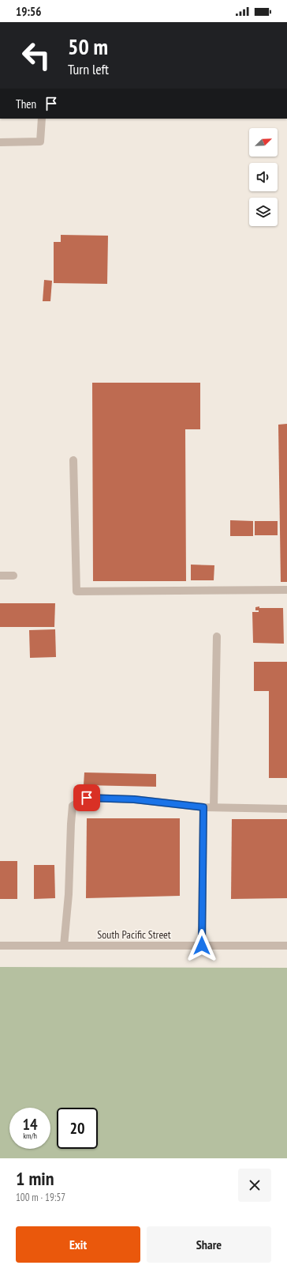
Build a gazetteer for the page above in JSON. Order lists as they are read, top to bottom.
{
  "streets": {
    "street": ["South Pacific Street"]
  },
  "north": "top right",
  "page": {
    "status": "19:56",
    "turn": ["50 m", "Turn left"],
    "then": "Then",
    "speed": "14 km/h",
    "limit": "20",
    "heading": ["1 min", "100 m · 19:57"],
    "buttons": ["Exit", "Share"]
  }
}
